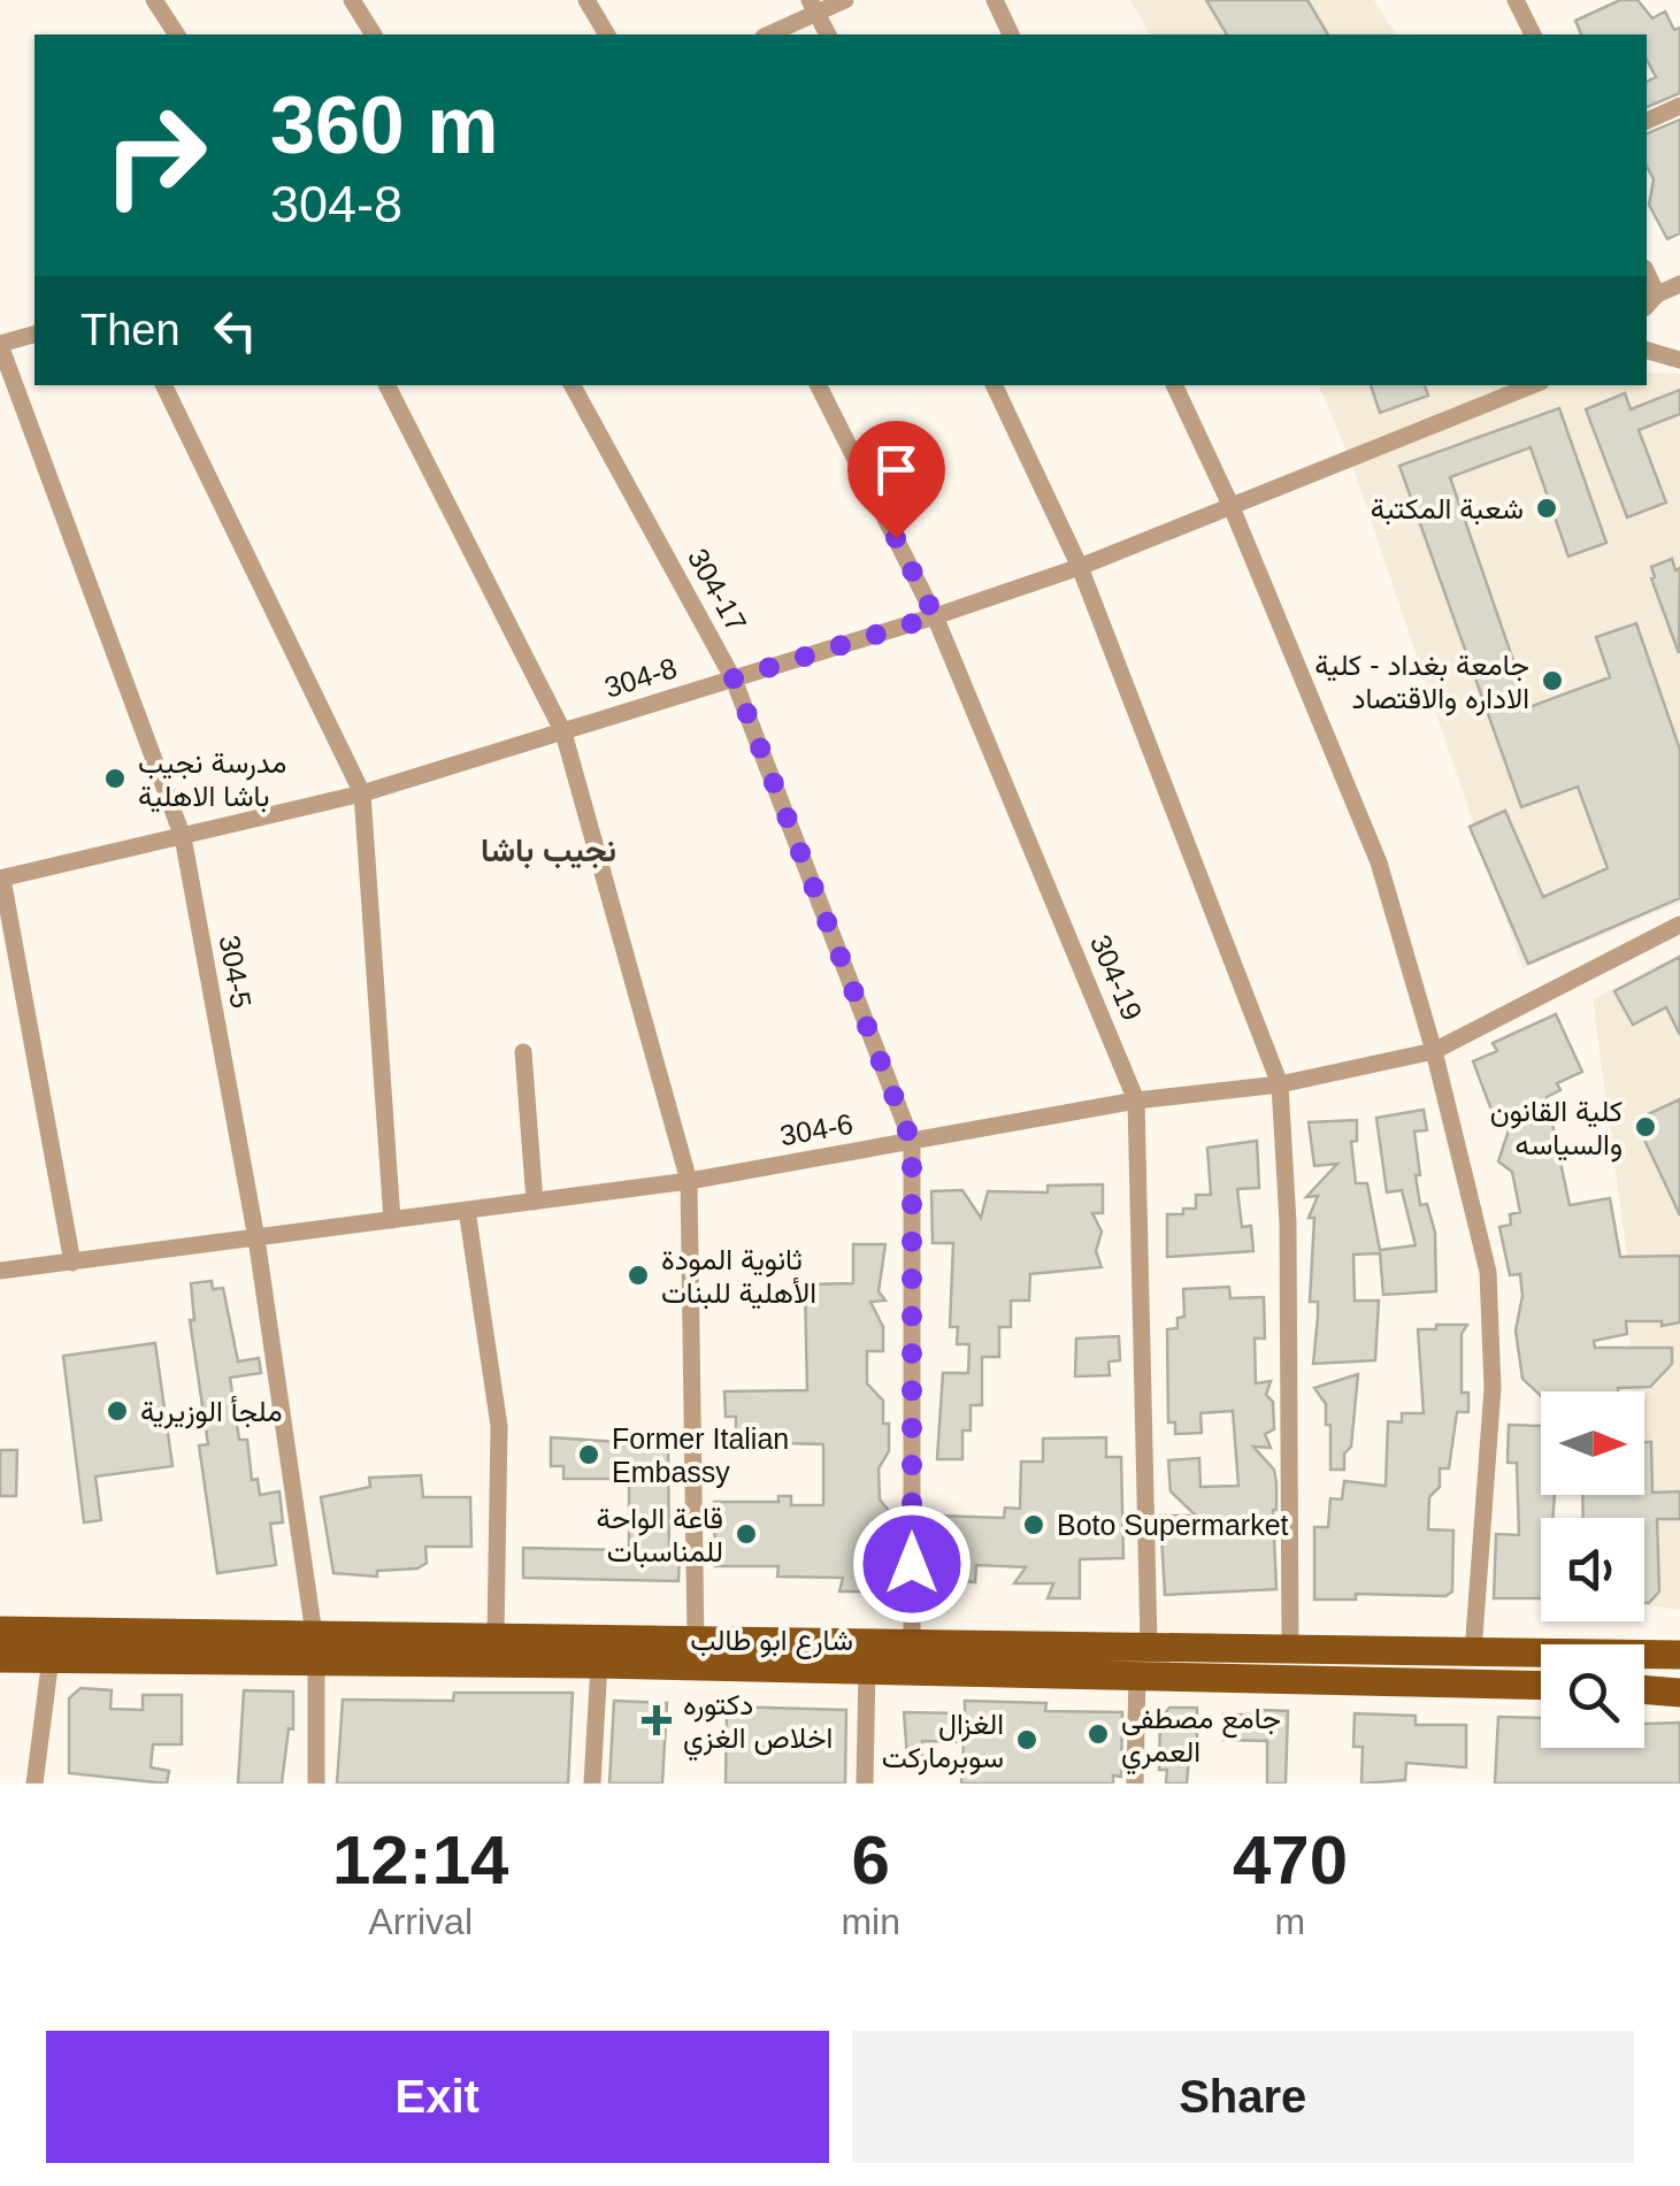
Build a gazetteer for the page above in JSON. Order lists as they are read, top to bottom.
{
  "streets": {
    "main road": ["شارع ابو طالب"],
    "street": [
      "304-17",
      "304-8",
      "304-5",
      "304-19",
      "304-6"
    ]
  },
  "crossings": [
    ["304-17", "304-8"],
    ["304-17", "304-6"],
    ["304-17", "شارع ابو طالب"],
    ["304-8", "304-5"],
    ["304-8", "304-19"],
    ["304-5", "304-6"],
    ["304-5", "شارع ابو طالب"],
    ["304-19", "304-6"],
    ["304-19", "شارع ابو طالب"]
  ],
  "districts": ["نجيب باشا"],
  "places": {
    "other": [
      "شعبة المكتبة",
      "جامعة بغداد - كلية الاداره والاقتصاد",
      "مدرسة نجيب باشا الاهلية",
      "كلية القانون والسياسه",
      "ثانوية المودة الأهلية للبنات",
      "ملجأ الوزيرية",
      "Former Italian Embassy",
      "Boto Supermarket",
      "قاعة الواحة للمناسبات",
      "جامع مصطفى العمري",
      "الغزال سوبرماركت"
    ],
    "health": ["دكتوره اخلاص الغزي"]
  },
  "north": "right",
  "page": {
    "turn": ["360 m", "304-8"],
    "then": "Then",
    "eta": [
      "12:14",
      "Arrival",
      "6",
      "min",
      "470",
      "m"
    ],
    "buttons": ["Exit", "Share"]
  }
}
